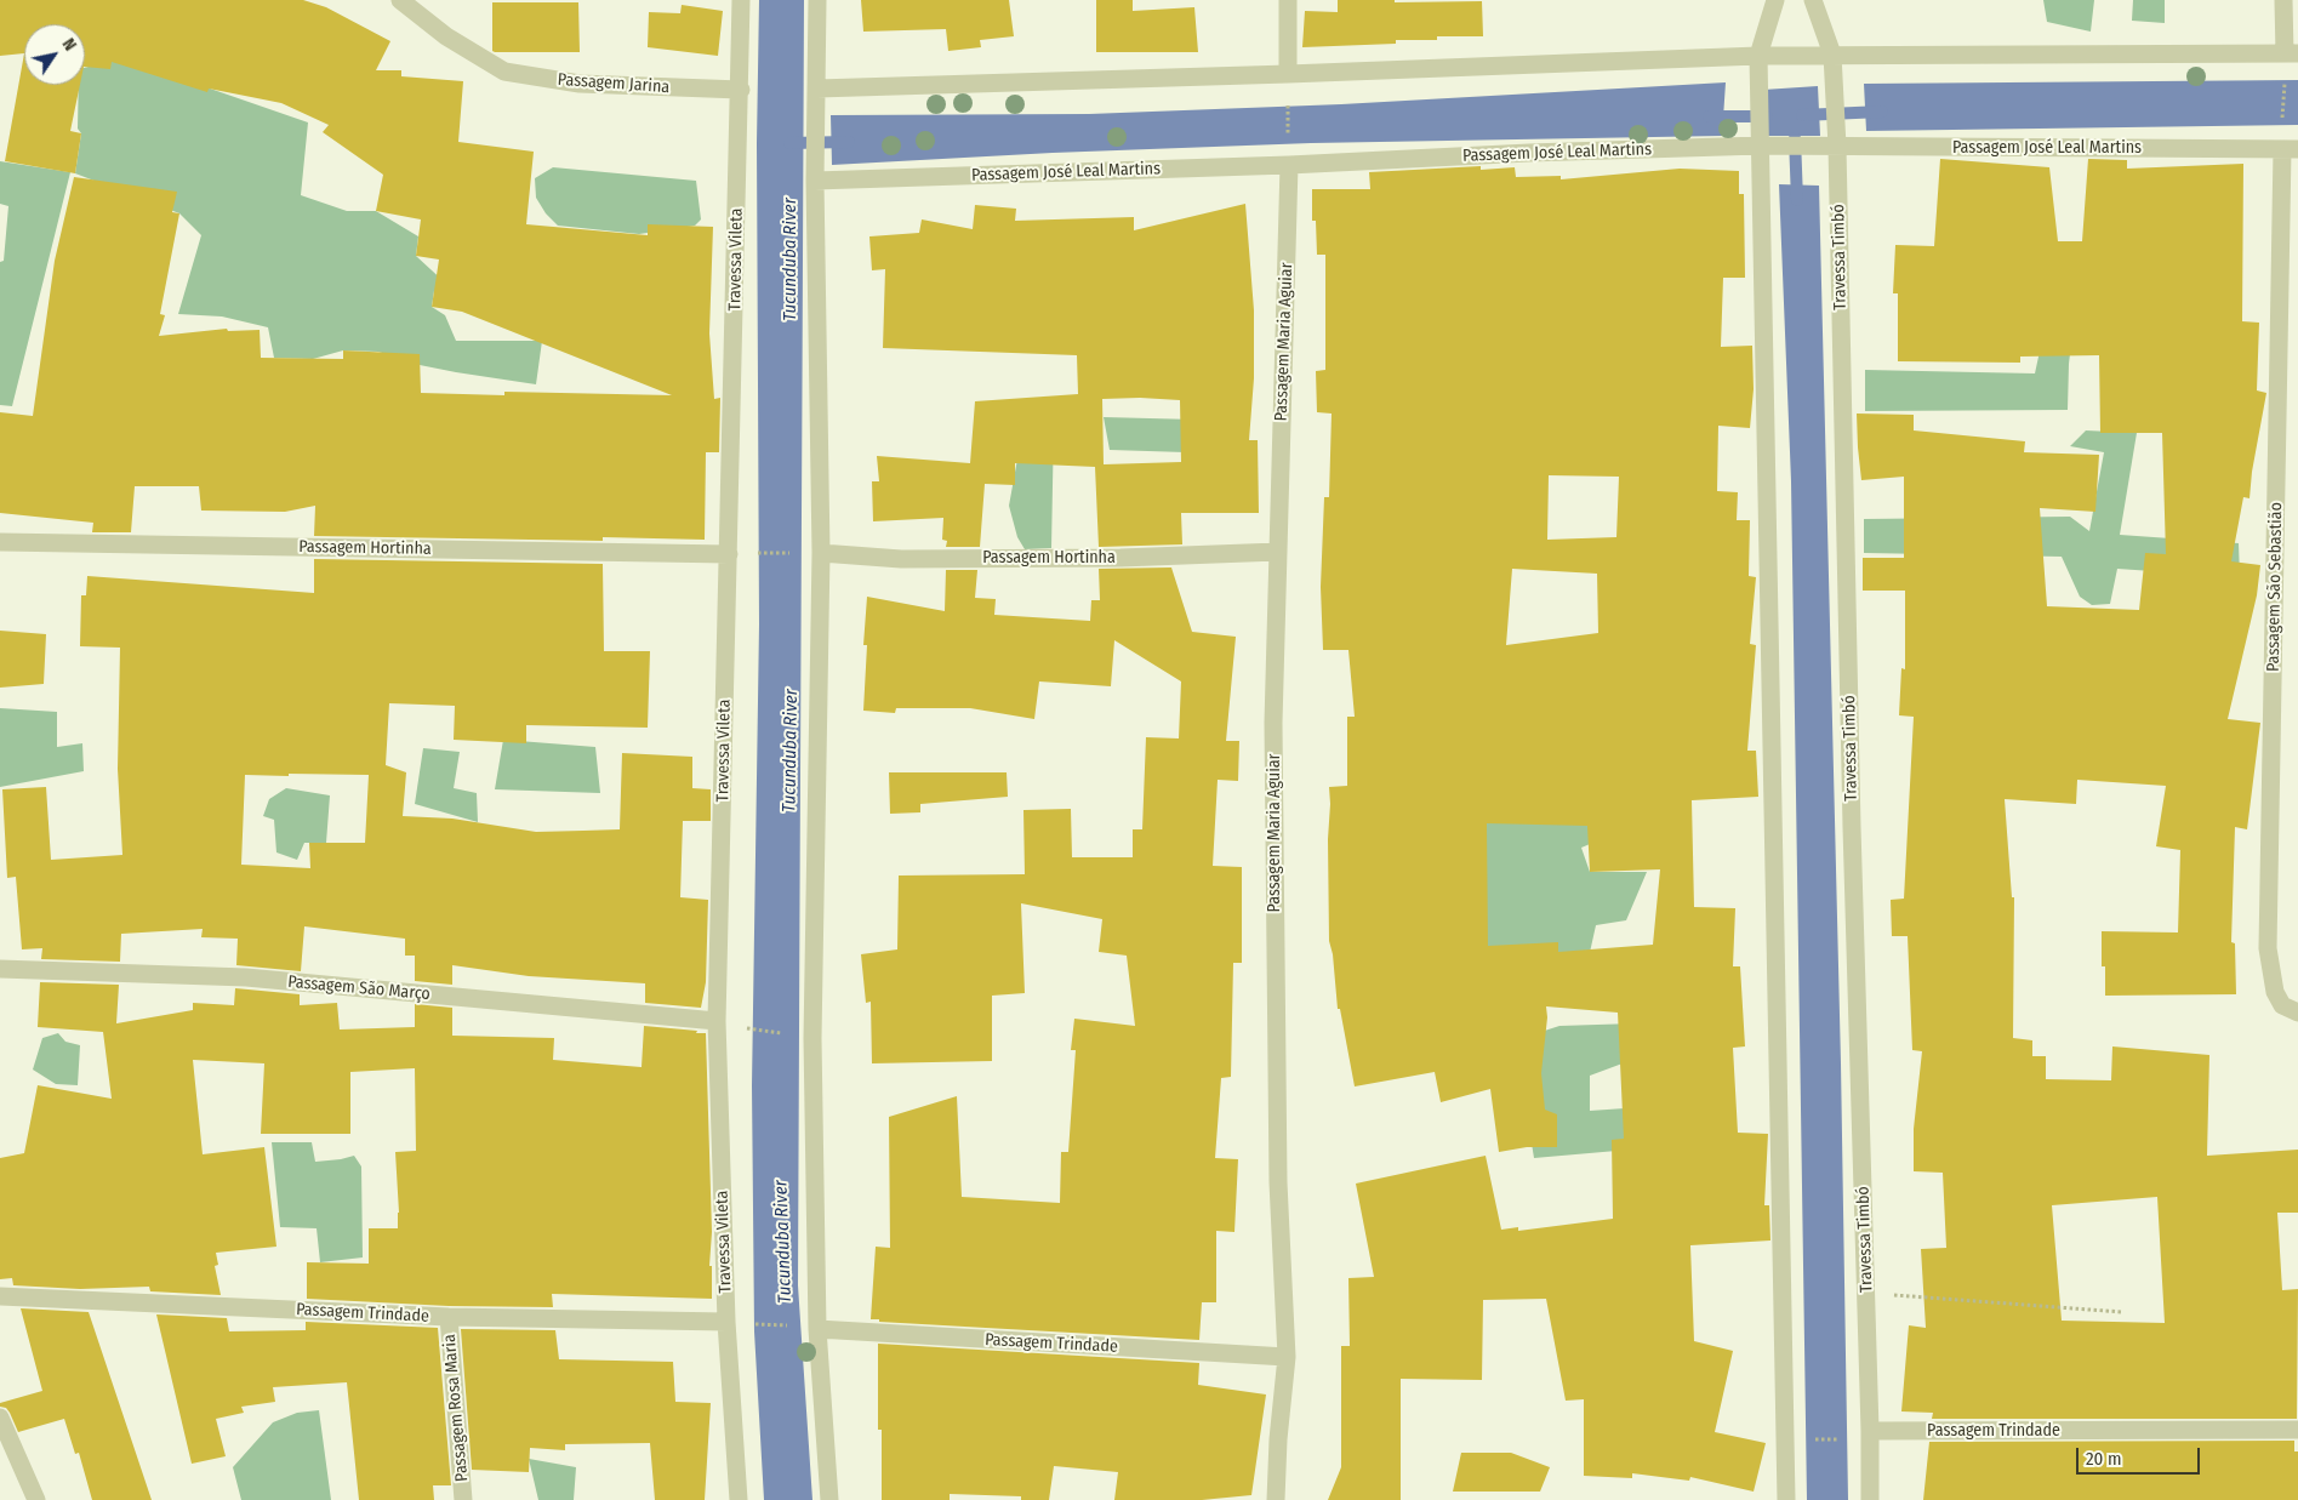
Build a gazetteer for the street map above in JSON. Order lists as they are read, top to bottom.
{
  "streets": {
    "street": [
      "Passagem Jarina",
      "Passagem José Leal Martins",
      "Travessa Timbó",
      "Travessa Vileta",
      "Passagem Maria Aguiar",
      "Passagem Hortinha",
      "Passagem São Sebastião",
      "Passagem São Março",
      "Passagem Trindade",
      "Passagem Rosa Maria"
    ]
  },
  "crossings": [
    ["Passagem Jarina", "Travessa Vileta"],
    ["Passagem José Leal Martins", "Travessa Timbó"],
    ["Passagem José Leal Martins", "Passagem Maria Aguiar"],
    ["Passagem José Leal Martins", "Passagem São Sebastião"],
    ["Travessa Timbó", "Passagem Trindade"],
    ["Travessa Vileta", "Passagem Hortinha"],
    ["Travessa Vileta", "Passagem São Março"],
    ["Travessa Vileta", "Passagem Trindade"],
    ["Passagem Maria Aguiar", "Passagem Hortinha"],
    ["Passagem Maria Aguiar", "Passagem Trindade"],
    ["Passagem Trindade", "Passagem Rosa Maria"]
  ],
  "water": ["Tucunduba River"],
  "scale_bar": "20 m",
  "north": "top right"
}
